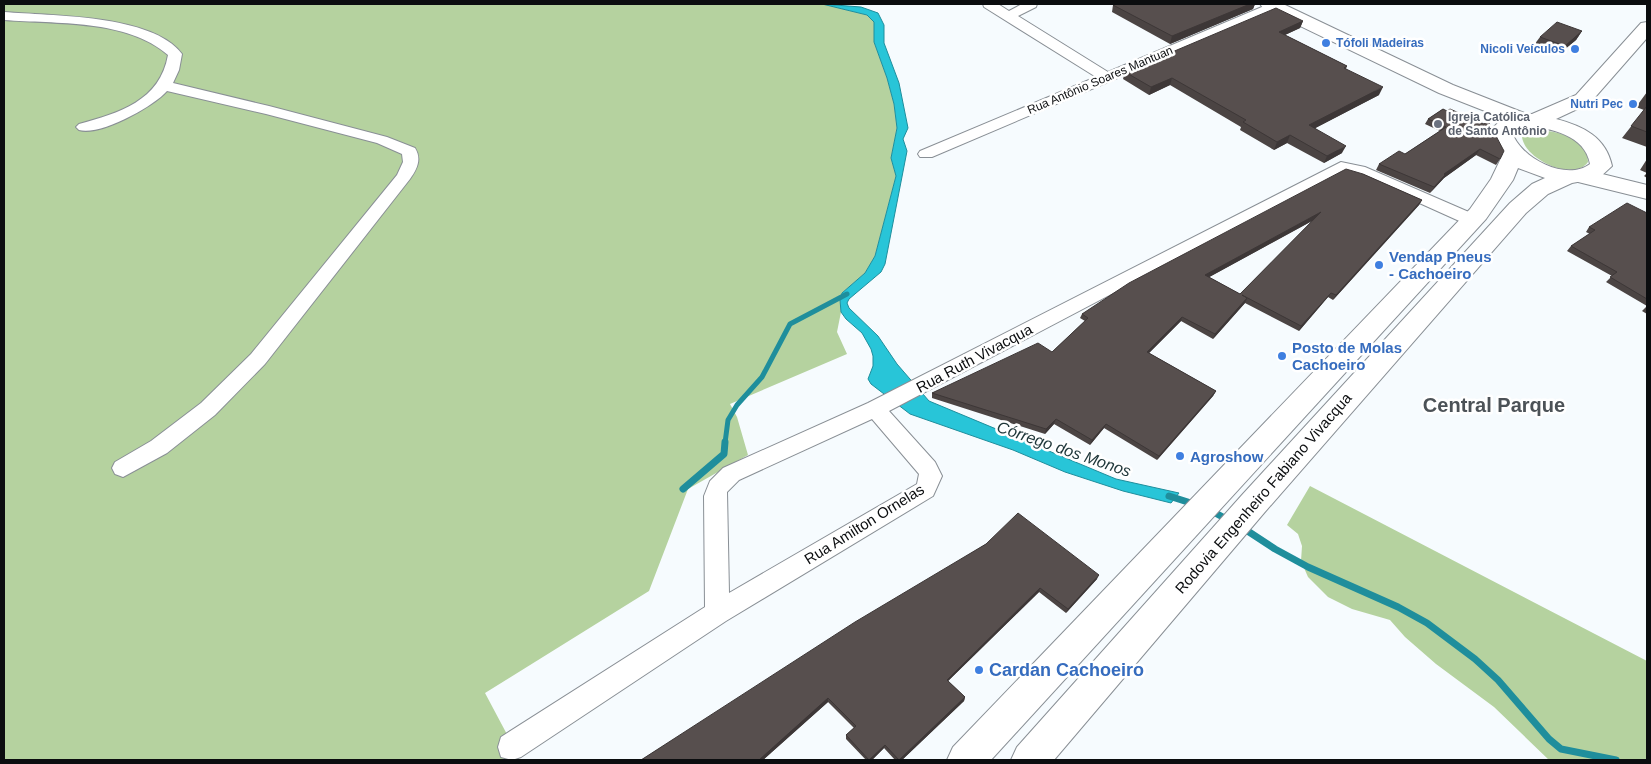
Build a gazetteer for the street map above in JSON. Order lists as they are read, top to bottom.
{
  "streets": {
    "main road": ["Rodovia Engenheiro Fabiano Vivacqua"],
    "street": ["Rua Antônio Soares Mantuan", "Rua Ruth Vivacqua", "Rua Amilton Ornelas"]
  },
  "crossings": [
    ["Rua Ruth Vivacqua", "Rodovia Engenheiro Fabiano Vivacqua"],
    ["Rua Ruth Vivacqua", "Rua Amilton Ornelas"]
  ],
  "districts": ["Central Parque"],
  "water": ["Córrego dos Monos"],
  "places": [
    "Tófoli Madeiras",
    "Nicoli Veículos",
    "Nutri Pec",
    "Igreja Católica de Santo Antônio",
    "Vendap Pneus - Cachoeiro",
    "Posto de Molas Cachoeiro",
    "Agroshow",
    "Cardan Cachoeiro"
  ]
}
